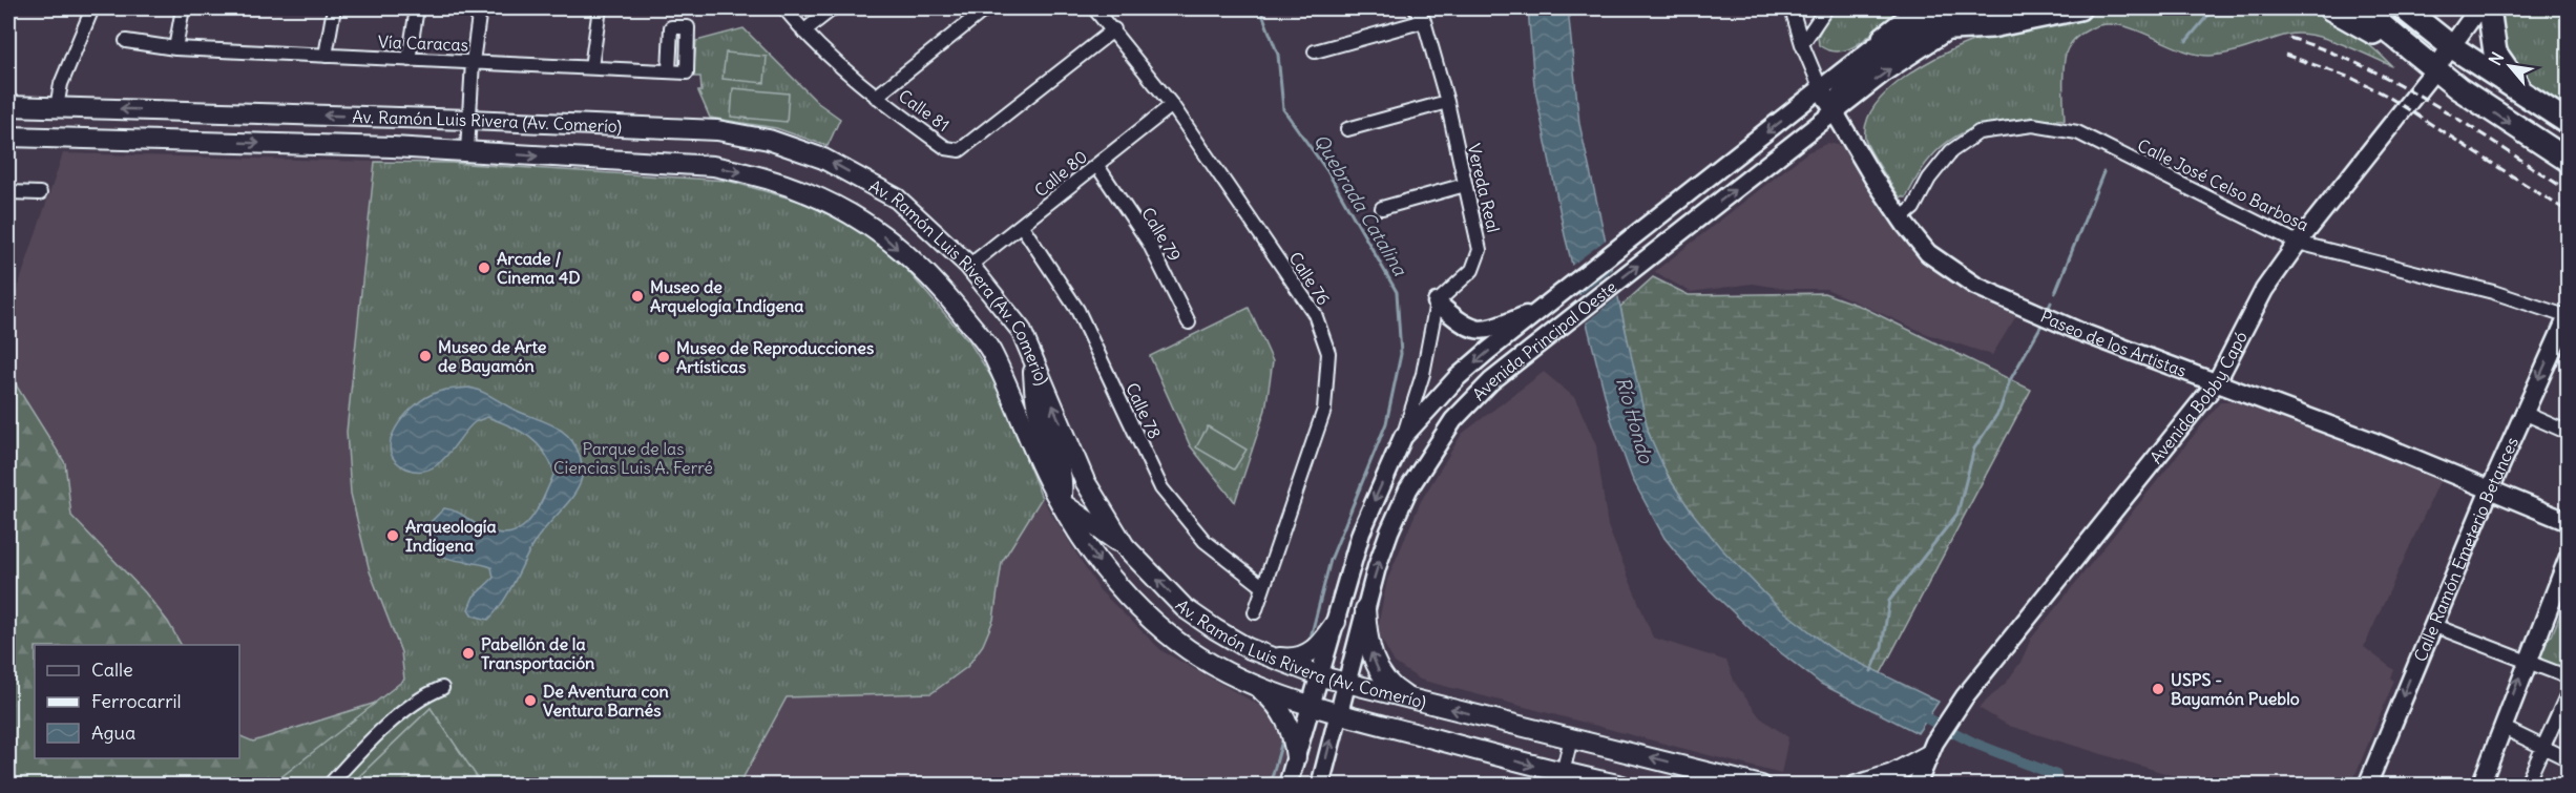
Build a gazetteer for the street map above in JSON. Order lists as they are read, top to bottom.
{
  "streets": {
    "main road": ["Av. Ramón Luis Rivera (Av. Comerío)"],
    "street": [
      "Vía Caracas",
      "Calle 81",
      "Calle 80",
      "Calle José Celso Barbosa",
      "Vereda Real",
      "Calle 79",
      "Calle 76",
      "Avenida Principal Oeste",
      "Paseo de los Artistas",
      "Avenida Bobby Capó",
      "Calle 78",
      "Calle Ramón Emeterio Betances"
    ]
  },
  "crossings": [
    ["Calle 81", "Calle 76"],
    ["Av. Ramón Luis Rivera (Av. Comerío)", "Calle 80"],
    ["Av. Ramón Luis Rivera (Av. Comerío)", "Avenida Principal Oeste"],
    ["Calle 80", "Calle 79"],
    ["Calle 80", "Calle 76"],
    ["Calle 80", "Calle 78"],
    ["Calle José Celso Barbosa", "Paseo de los Artistas"],
    ["Calle José Celso Barbosa", "Avenida Bobby Capó"],
    ["Calle José Celso Barbosa", "Calle Ramón Emeterio Betances"],
    ["Calle 76", "Calle 78"],
    ["Avenida Principal Oeste", "Paseo de los Artistas"],
    ["Paseo de los Artistas", "Avenida Bobby Capó"],
    ["Paseo de los Artistas", "Calle Ramón Emeterio Betances"]
  ],
  "water": ["Quebrada Catalina", "Río Hondo"],
  "parks": ["Parque de las Ciencias Luis A. Ferré"],
  "places": [
    "Arcade / Cinema 4D",
    "Museo de Arquelogía Indígena",
    "Museo de Arte de Bayamón",
    "Museo de Reproducciones Artísticas",
    "Arqueología Indígena",
    "Pabellón de la Transportación",
    "USPS - Bayamón Pueblo",
    "De Aventura con Ventura Barnés"
  ],
  "legend": ["Calle", "Ferrocarril", "Agua"],
  "north": "top left"
}
